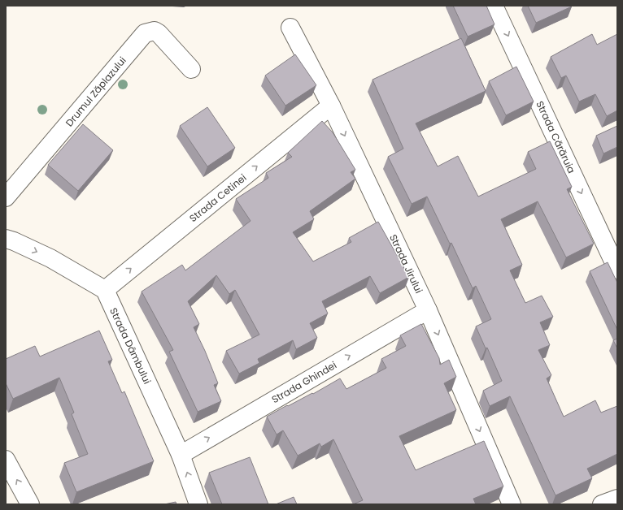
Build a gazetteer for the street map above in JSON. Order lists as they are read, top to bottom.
{
  "streets": {
    "street": [
      "Drumul Zăplazului",
      "Strada Cărăruia",
      "Strada Cetinei",
      "Strada Jirului",
      "Strada Dâmbului",
      "Strada Ghindei"
    ]
  },
  "crossings": [
    ["Strada Cetinei", "Strada Jirului"],
    ["Strada Cetinei", "Strada Dâmbului"],
    ["Strada Jirului", "Strada Ghindei"],
    ["Strada Dâmbului", "Strada Ghindei"]
  ],
  "one_way": [
    "Strada Cărăruia",
    "Strada Cetinei",
    "Strada Jirului",
    "Strada Ghindei"
  ]
}
